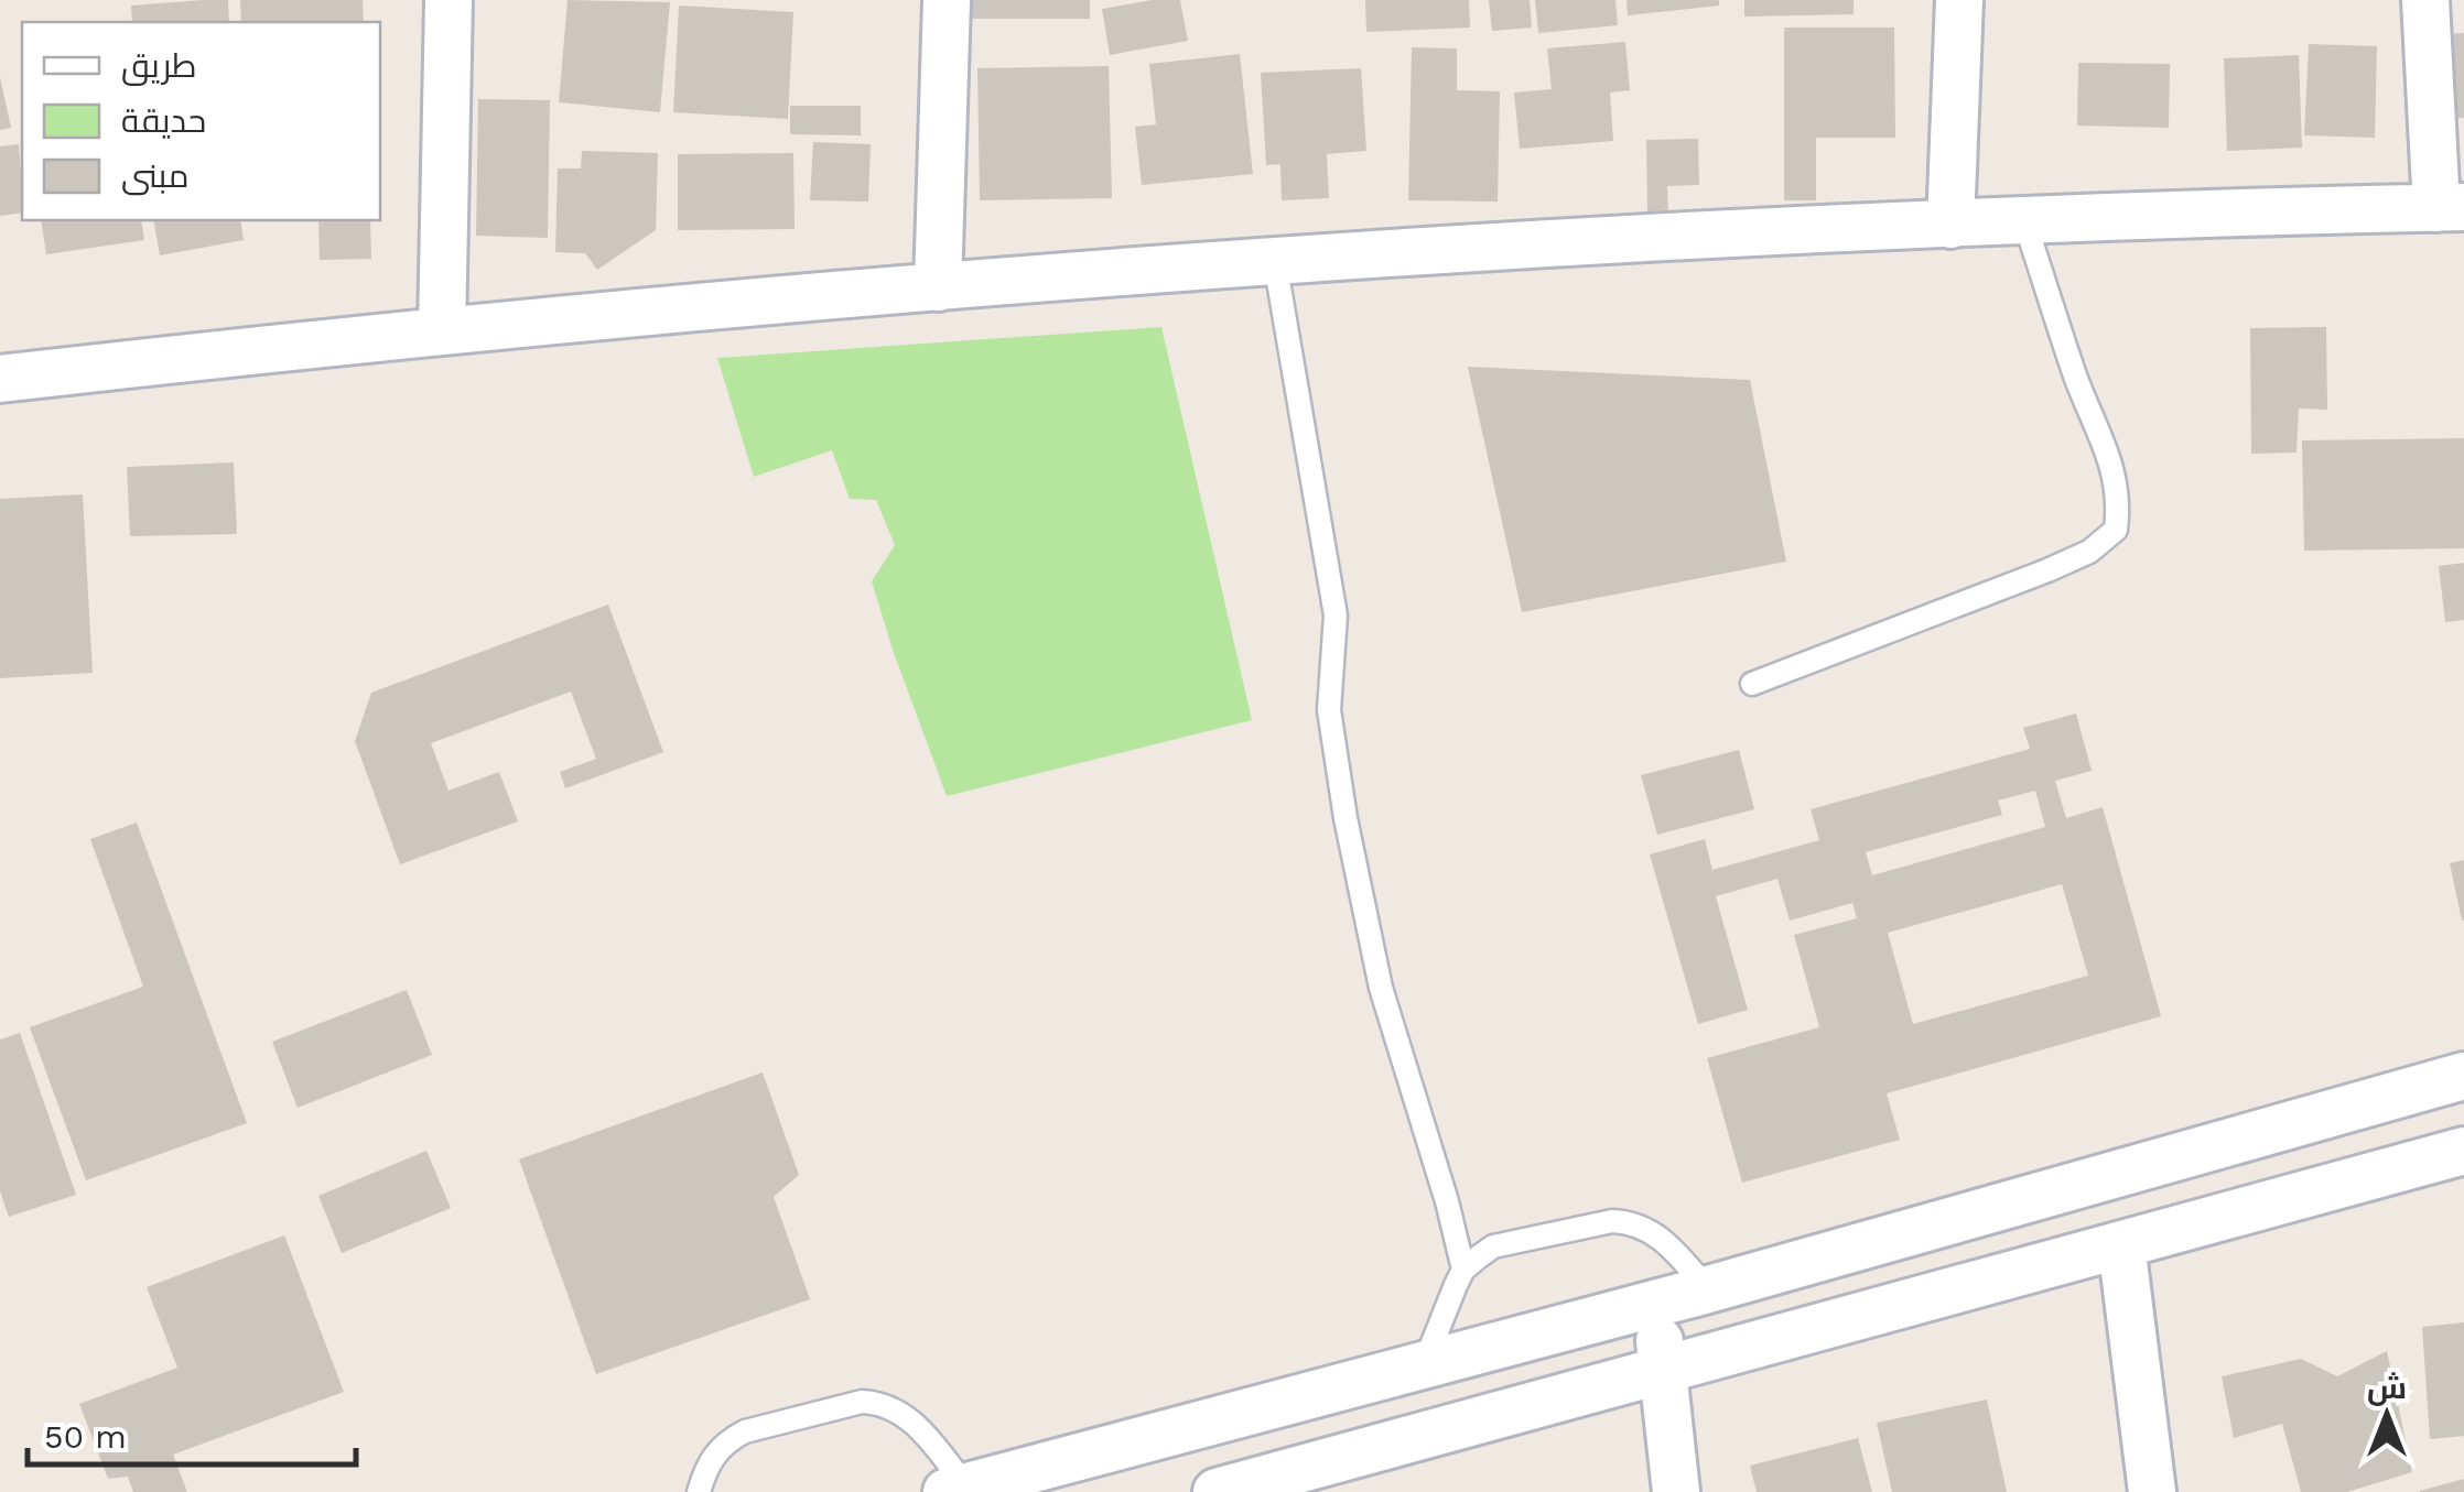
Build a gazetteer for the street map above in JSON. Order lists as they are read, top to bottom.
{
  "legend": ["طريق", "حديقة", "مبنى"],
  "scale_bar": "50 m",
  "north": "top"
}
